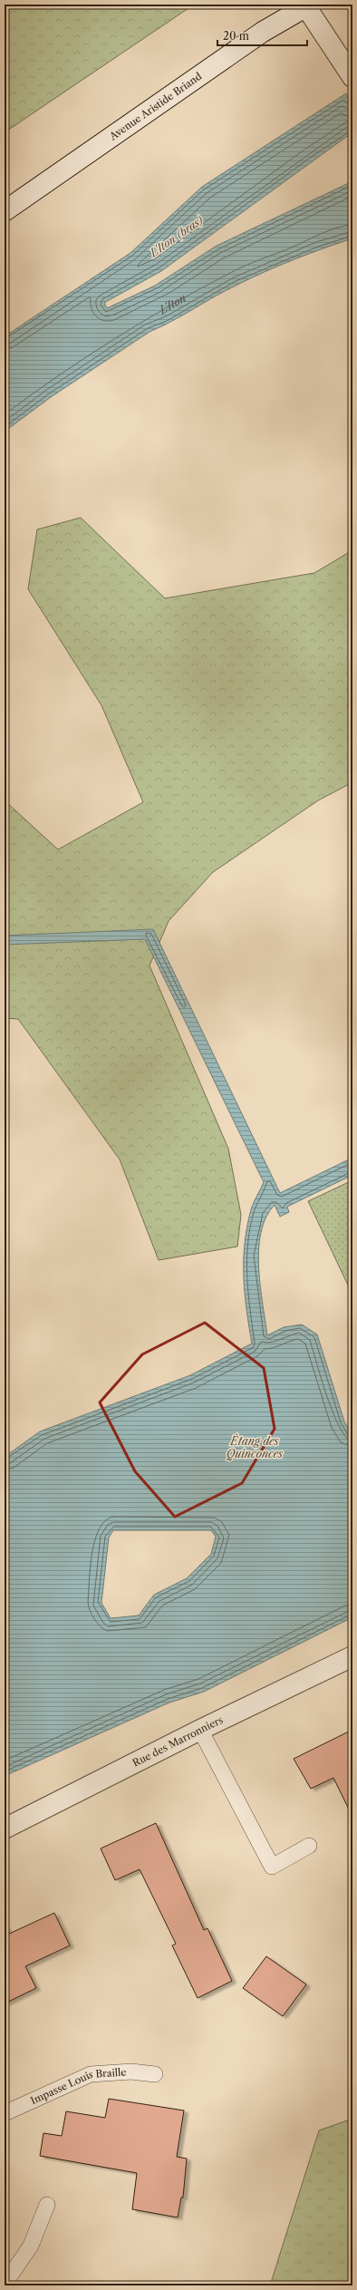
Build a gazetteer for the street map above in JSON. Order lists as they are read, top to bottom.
{
  "streets": {
    "street": ["Avenue Aristide Briand", "Rue des Marronniers"],
    "lane": ["Impasse Louis Braille"]
  },
  "water": ["L'Iton (bras)", "L'Iton", "Étang des Quinconces"],
  "scale_bar": "20 m"
}
